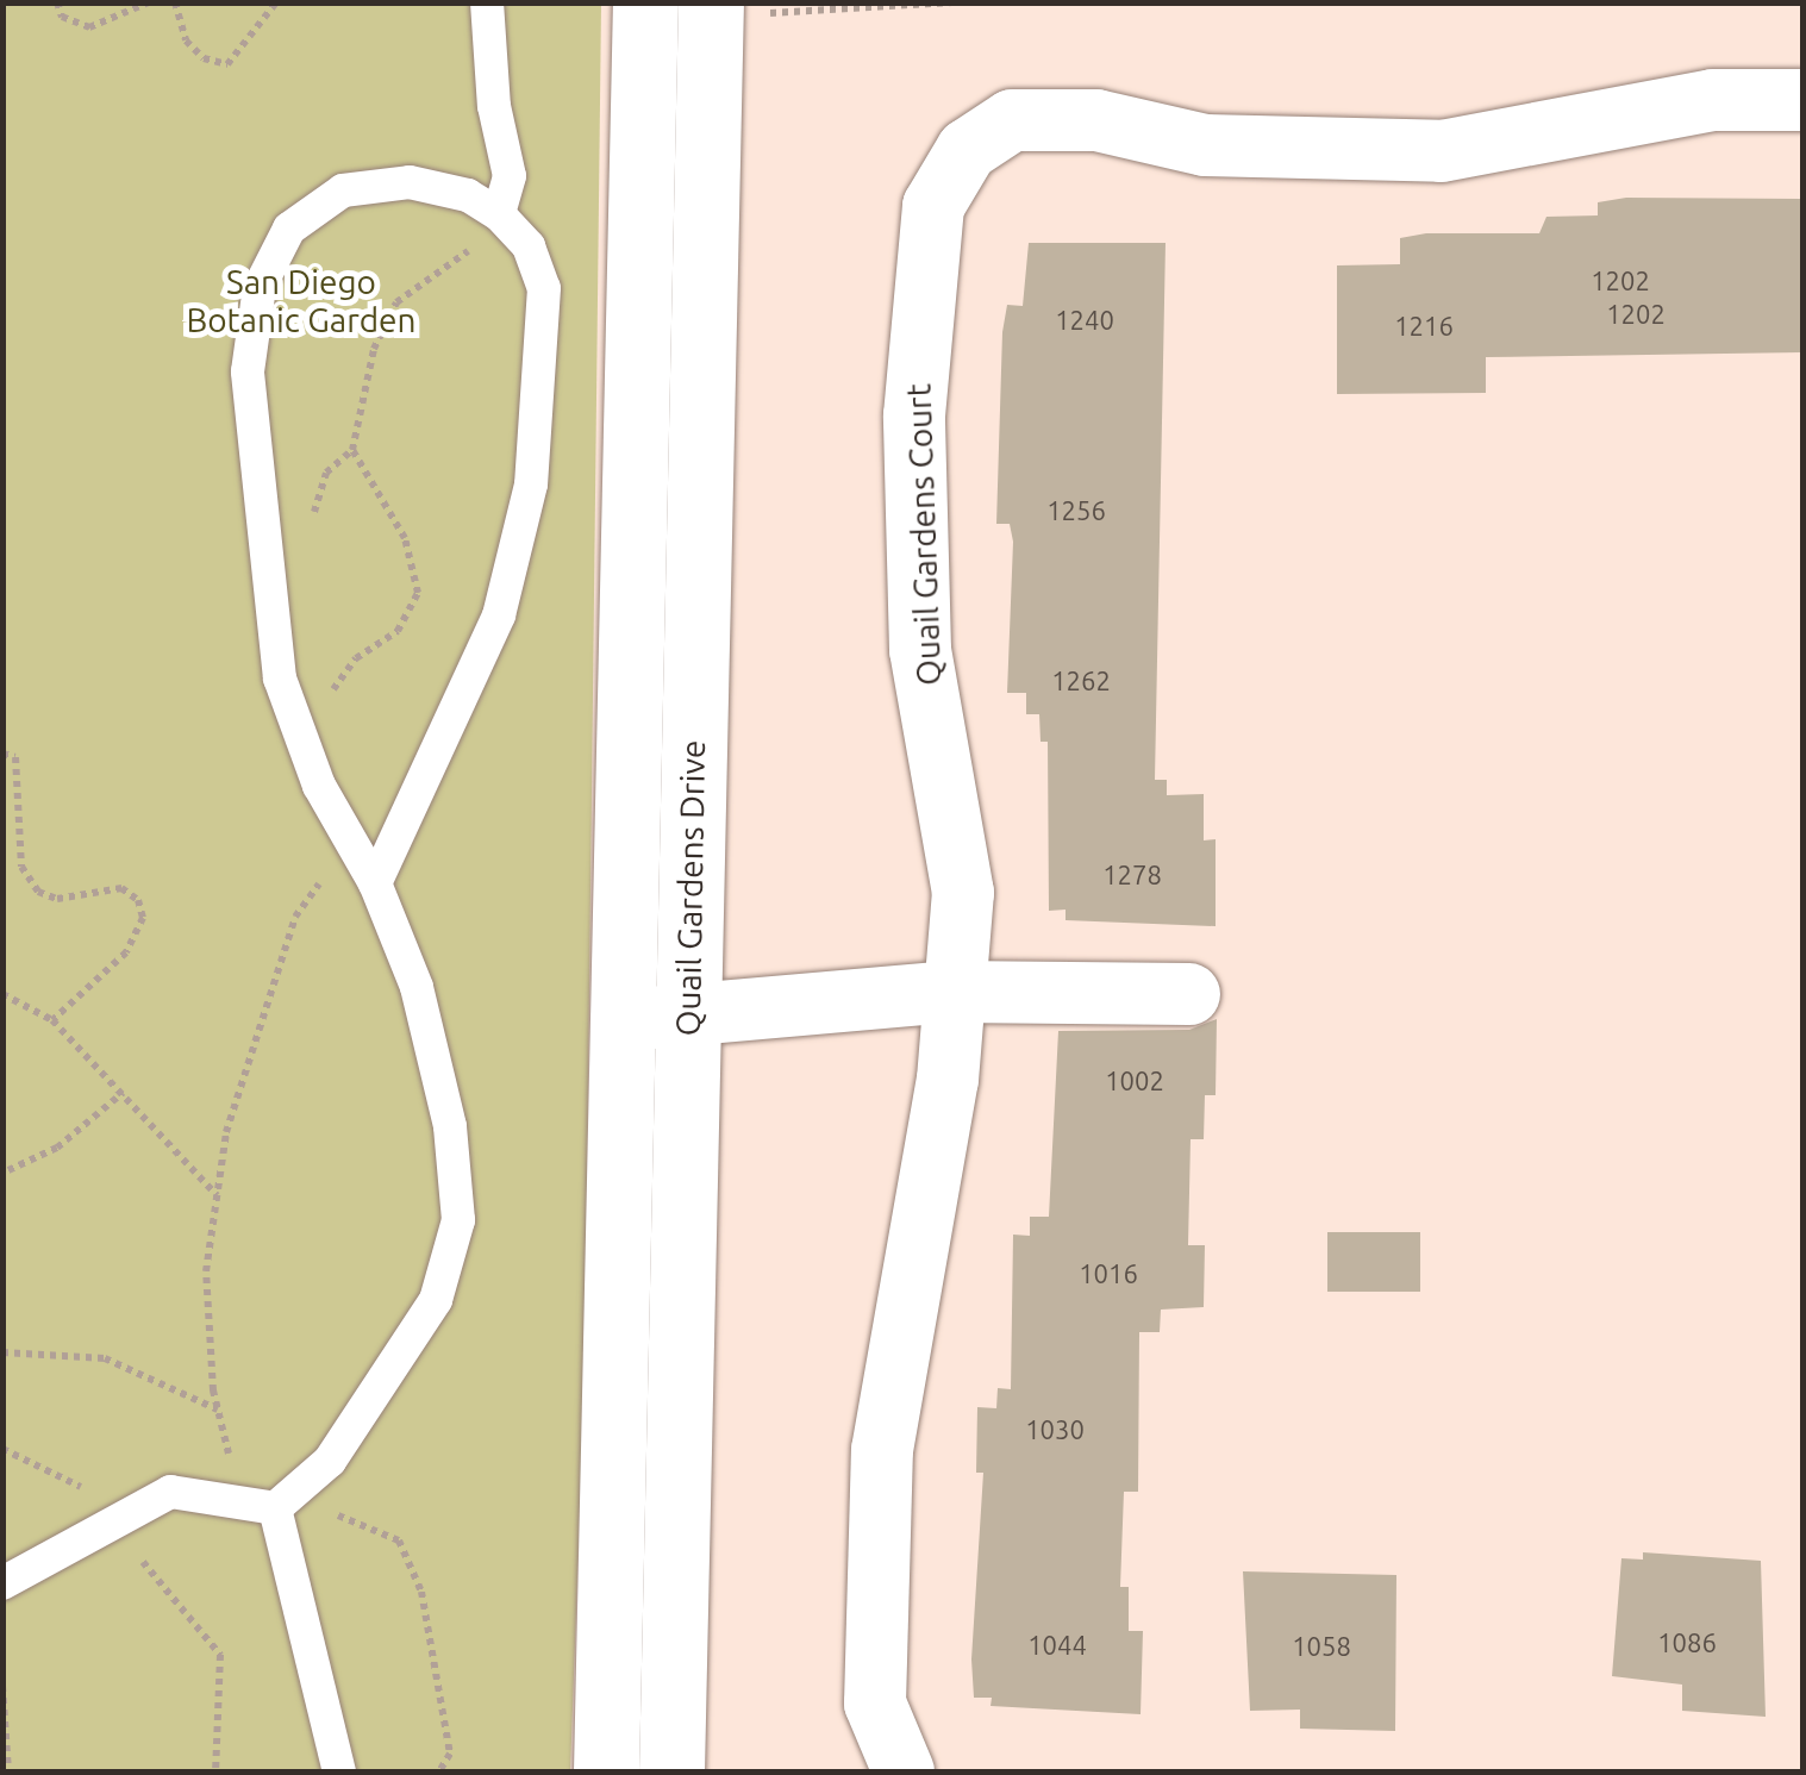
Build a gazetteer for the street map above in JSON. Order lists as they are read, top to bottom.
{
  "streets": {
    "main road": ["Quail Gardens Drive"],
    "street": ["Quail Gardens Court"]
  },
  "parks": ["San Diego Botanic Garden"],
  "house_numbers": [
    "1202",
    "1202",
    "1240",
    "1216",
    "1256",
    "1262",
    "1278",
    "1002",
    "1016",
    "1030",
    "1086",
    "1044",
    "1058"
  ]
}
